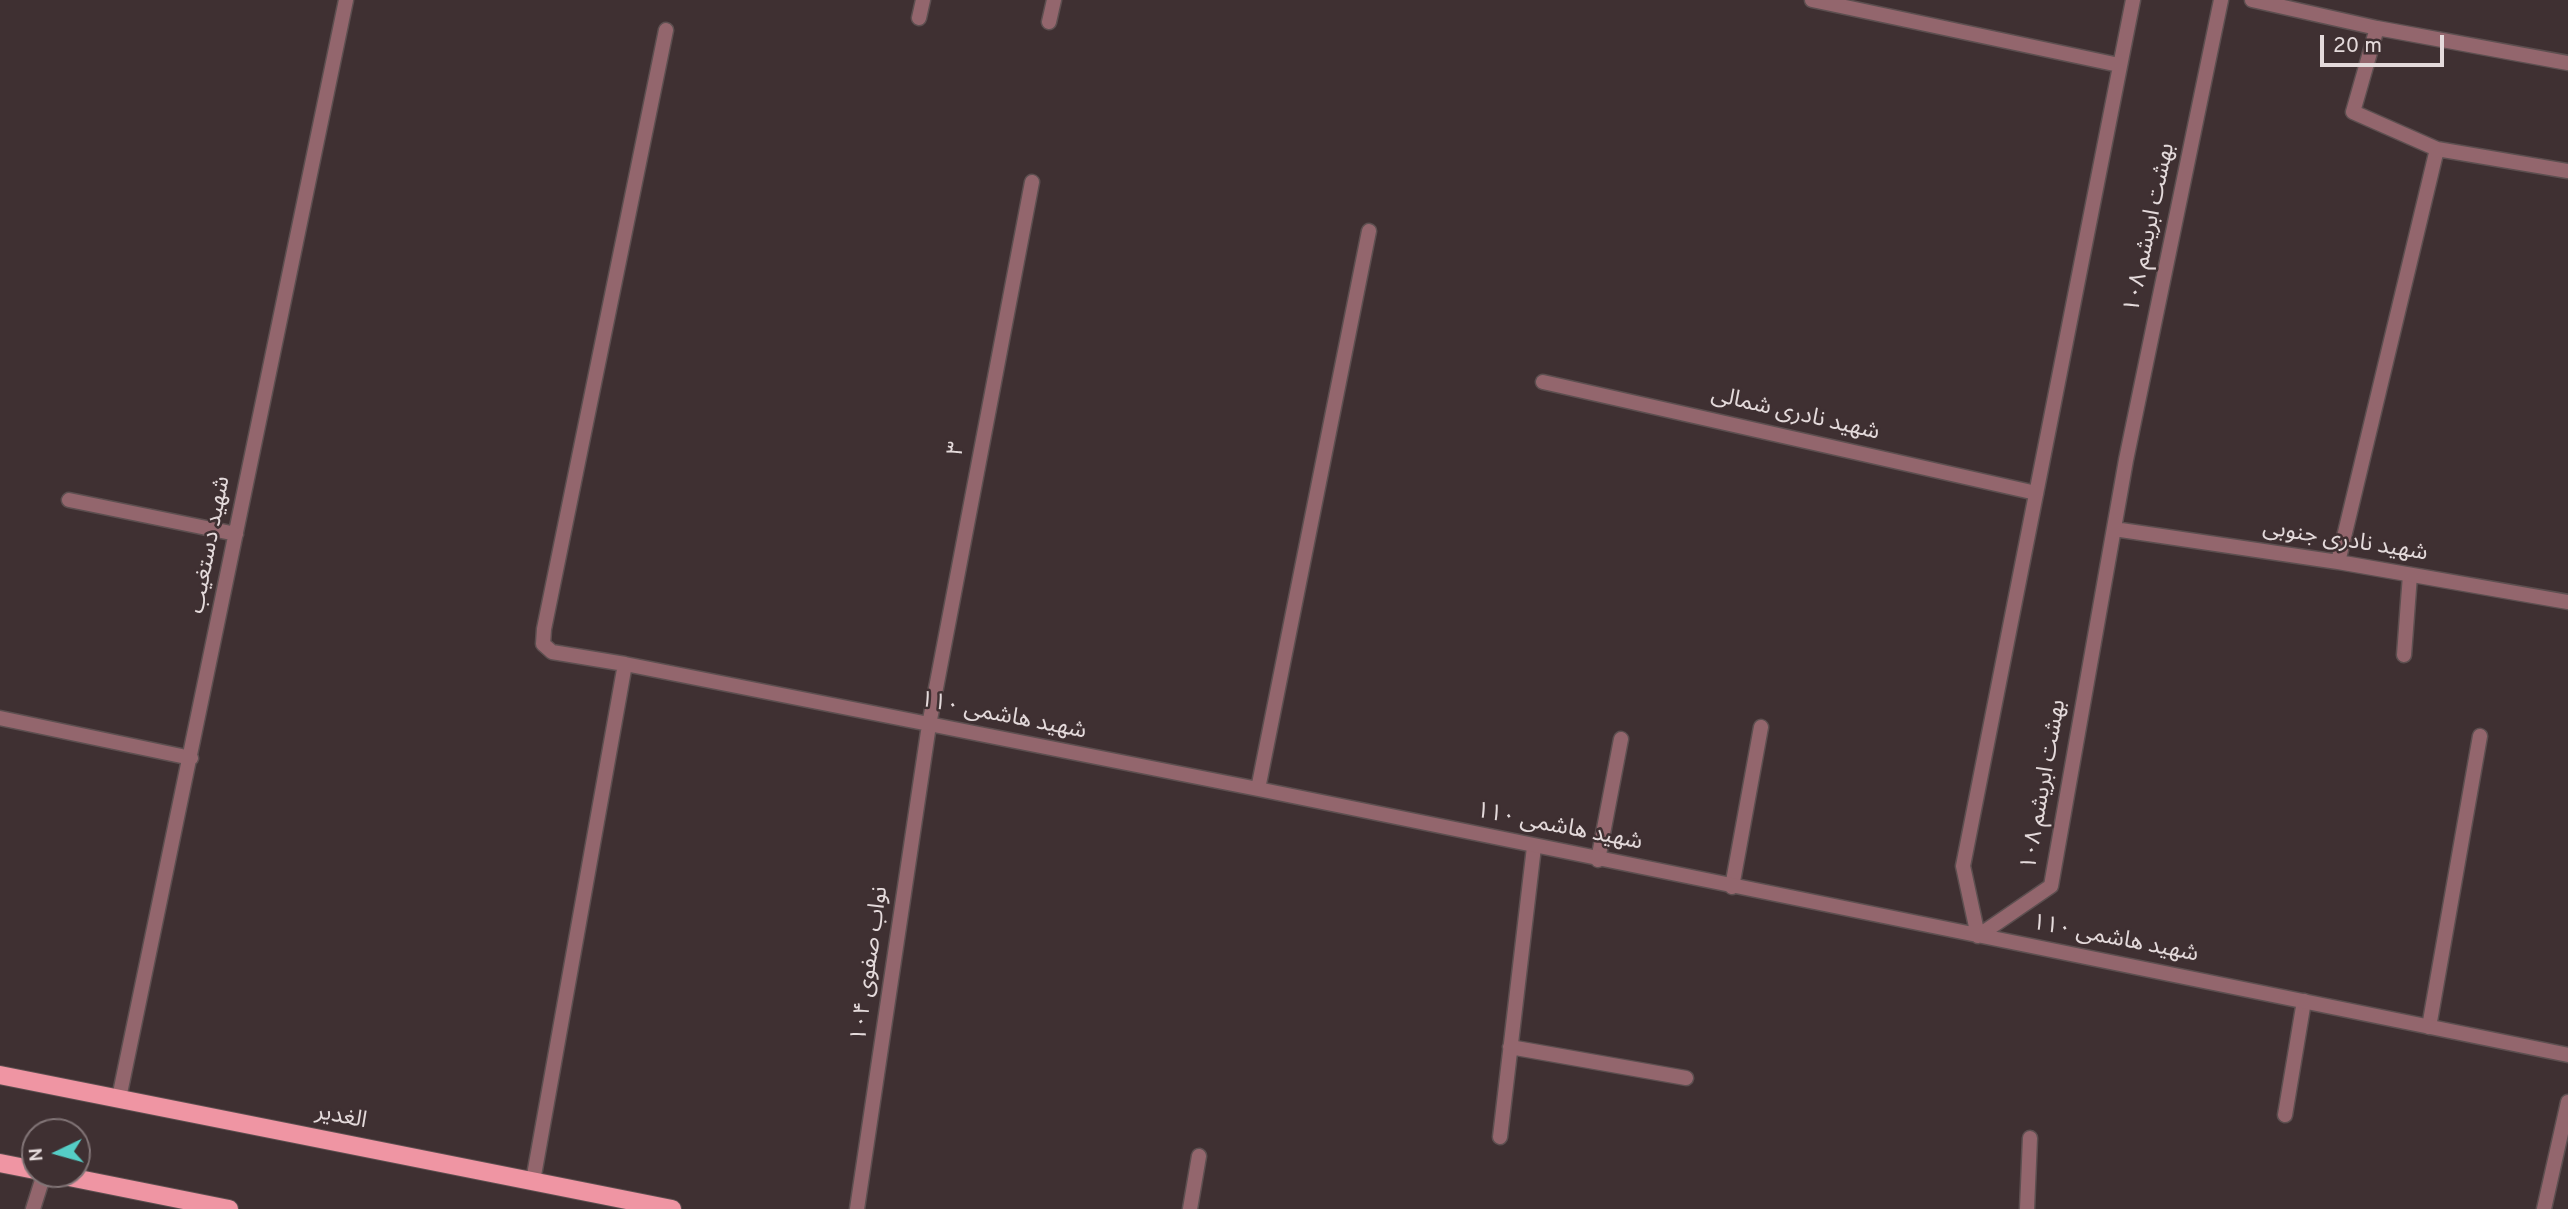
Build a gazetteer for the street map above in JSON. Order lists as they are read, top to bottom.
{
  "streets": {
    "main road": ["الغدیر"],
    "street": [
      "بهشت ابریشم ۱۰۸",
      "شهید نادری شمالی",
      "۳",
      "شهید نادری جنوبی",
      "شهید دستغیب",
      "شهید هاشمی ۱۱۰",
      "نواب صفوی ۱۰۴"
    ]
  },
  "crossings": [
    ["بهشت ابریشم ۱۰۸", "شهید نادری جنوبی"],
    ["بهشت ابریشم ۱۰۸", "شهید هاشمی ۱۱۰"],
    ["۳", "شهید هاشمی ۱۱۰"],
    ["۳", "نواب صفوی ۱۰۴"],
    ["شهید دستغیب", "الغدیر"],
    ["شهید هاشمی ۱۱۰", "نواب صفوی ۱۰۴"]
  ],
  "scale_bar": "20 m",
  "north": "left"
}
